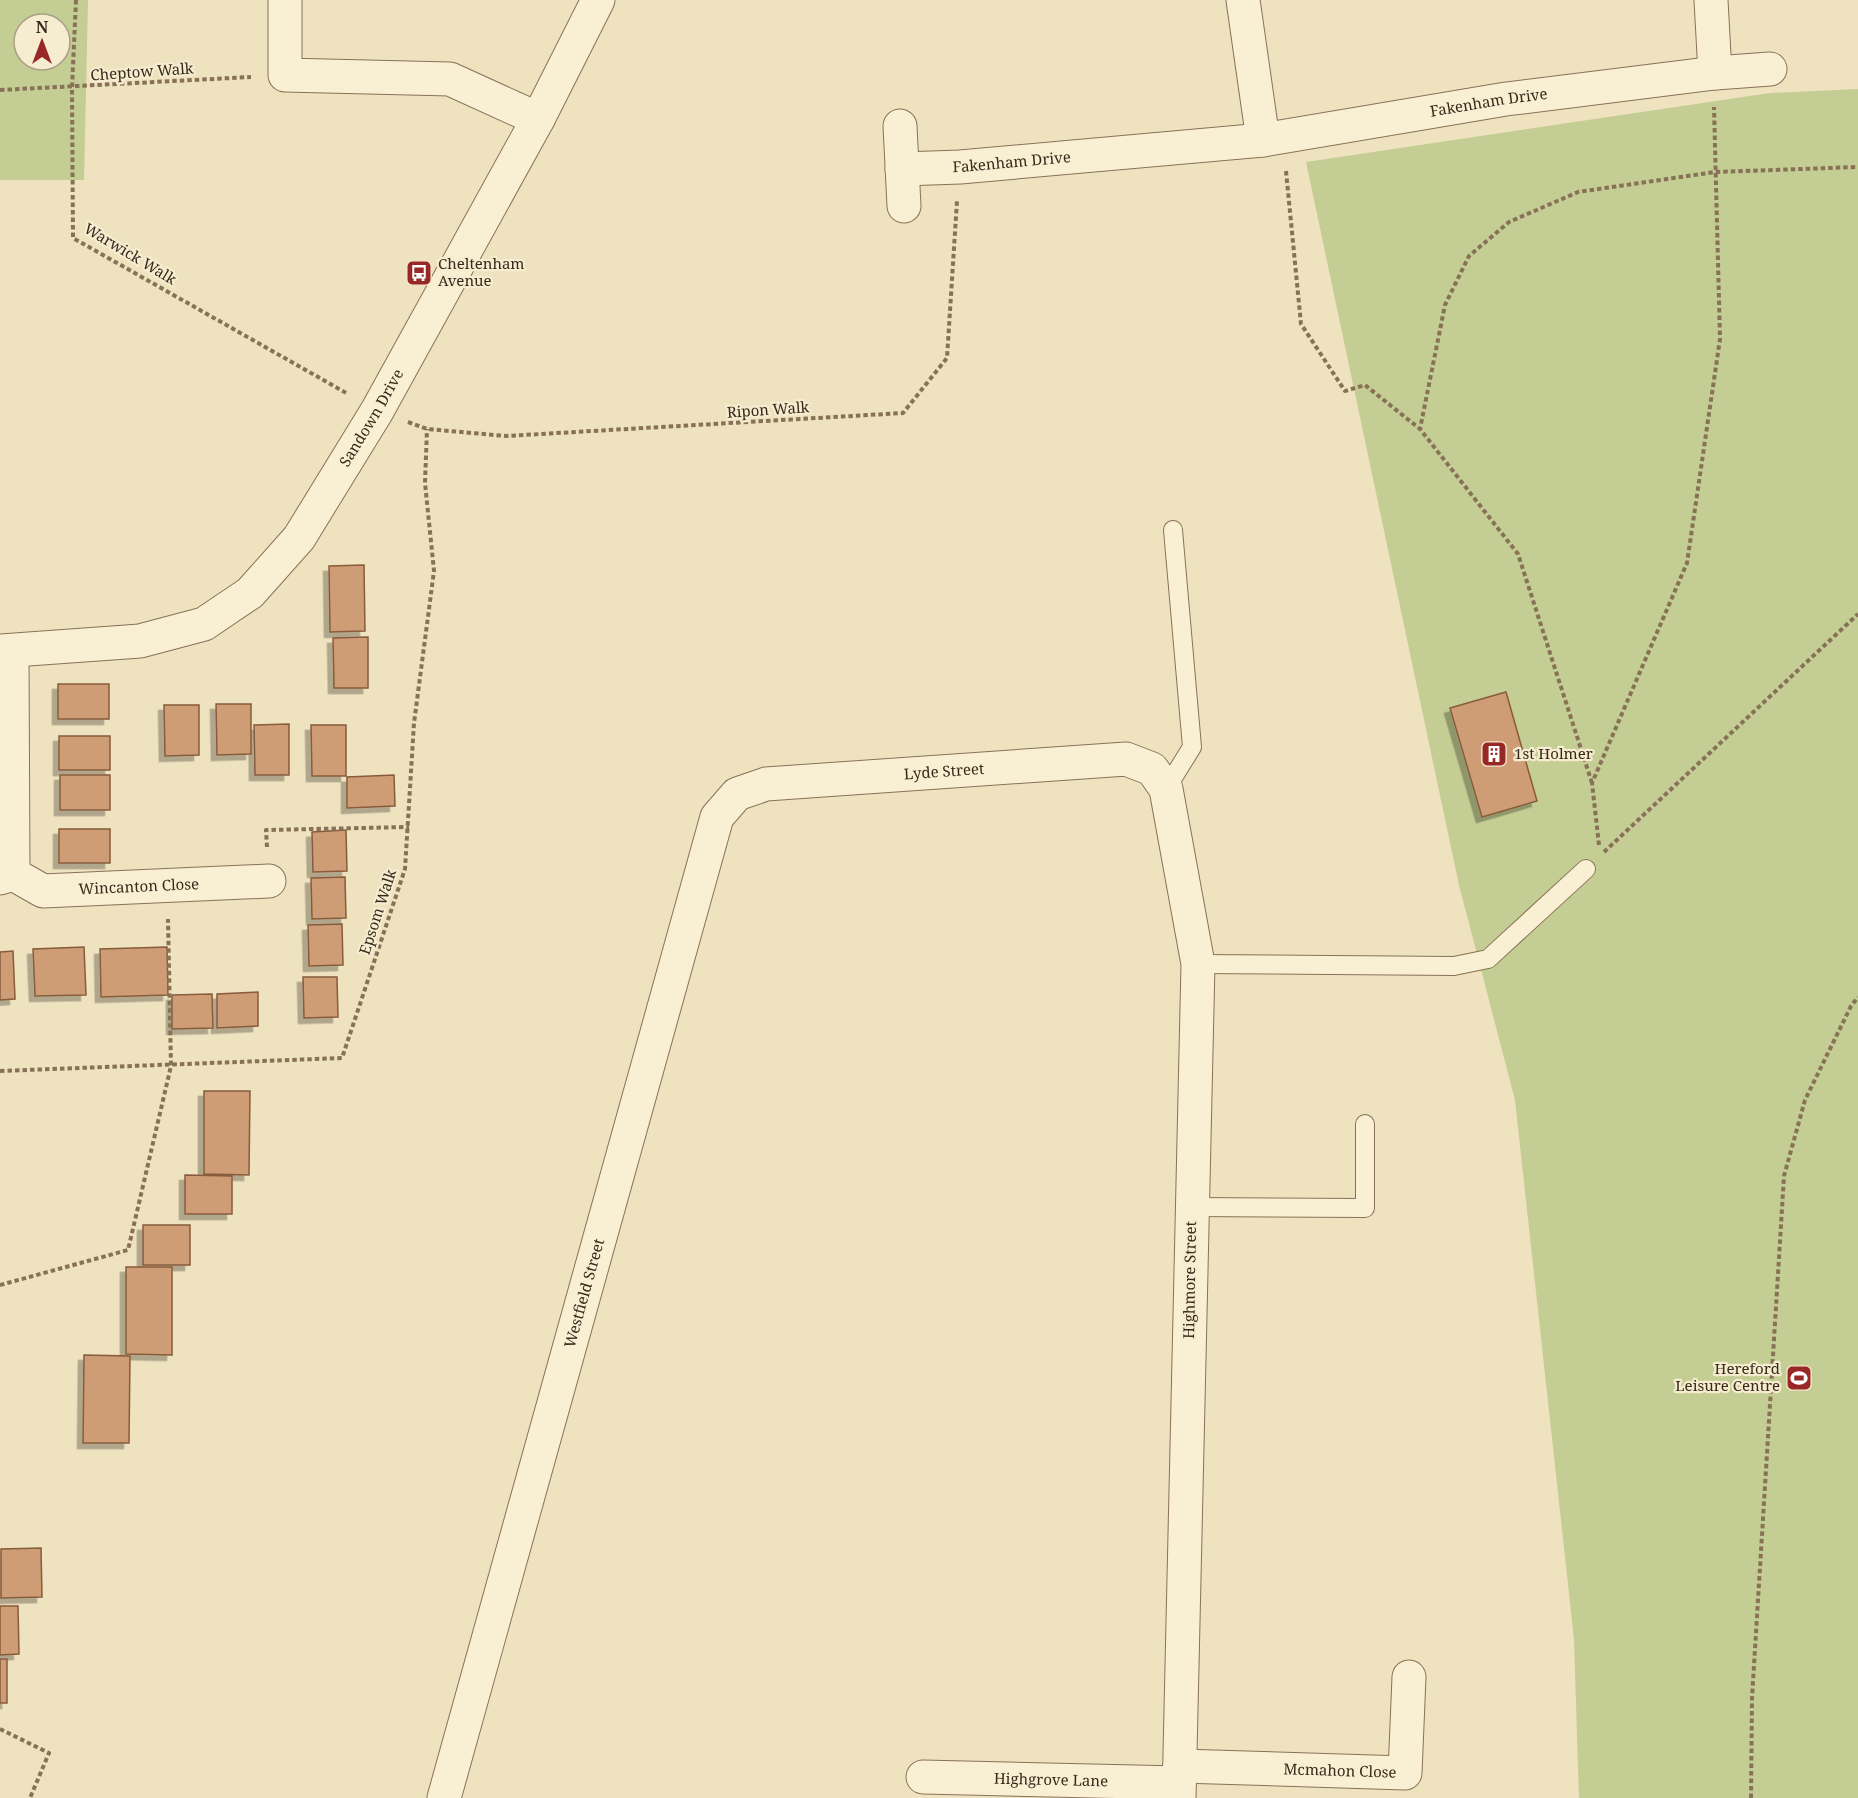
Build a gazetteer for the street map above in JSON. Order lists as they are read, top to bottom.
{
  "streets": {
    "street": [
      "Fakenham Drive",
      "Sandown Drive",
      "Lyde Street",
      "Wincanton Close",
      "Highmore Street",
      "Westfield Street",
      "Mcmahon Close",
      "Highgrove Lane"
    ],
    "path": [
      "Cheptow Walk",
      "Warwick Walk",
      "Ripon Walk",
      "Epsom Walk"
    ]
  },
  "crossings": [
    ["Cheptow Walk", "Warwick Walk"],
    ["Fakenham Drive", "Ripon Walk"],
    ["Warwick Walk", "Ripon Walk"],
    ["Warwick Walk", "Sandown Drive"],
    ["Ripon Walk", "Sandown Drive"],
    ["Ripon Walk", "Epsom Walk"],
    ["Sandown Drive", "Wincanton Close"],
    ["Lyde Street", "Highmore Street"],
    ["Lyde Street", "Westfield Street"],
    ["Highmore Street", "Mcmahon Close"],
    ["Highmore Street", "Highgrove Lane"],
    ["Mcmahon Close", "Highgrove Lane"]
  ],
  "places": {
    "bus stop": ["Cheltenham Avenue"],
    "building": ["1st Holmer"],
    "sports": ["Hereford Leisure Centre"]
  },
  "north": "top"
}
